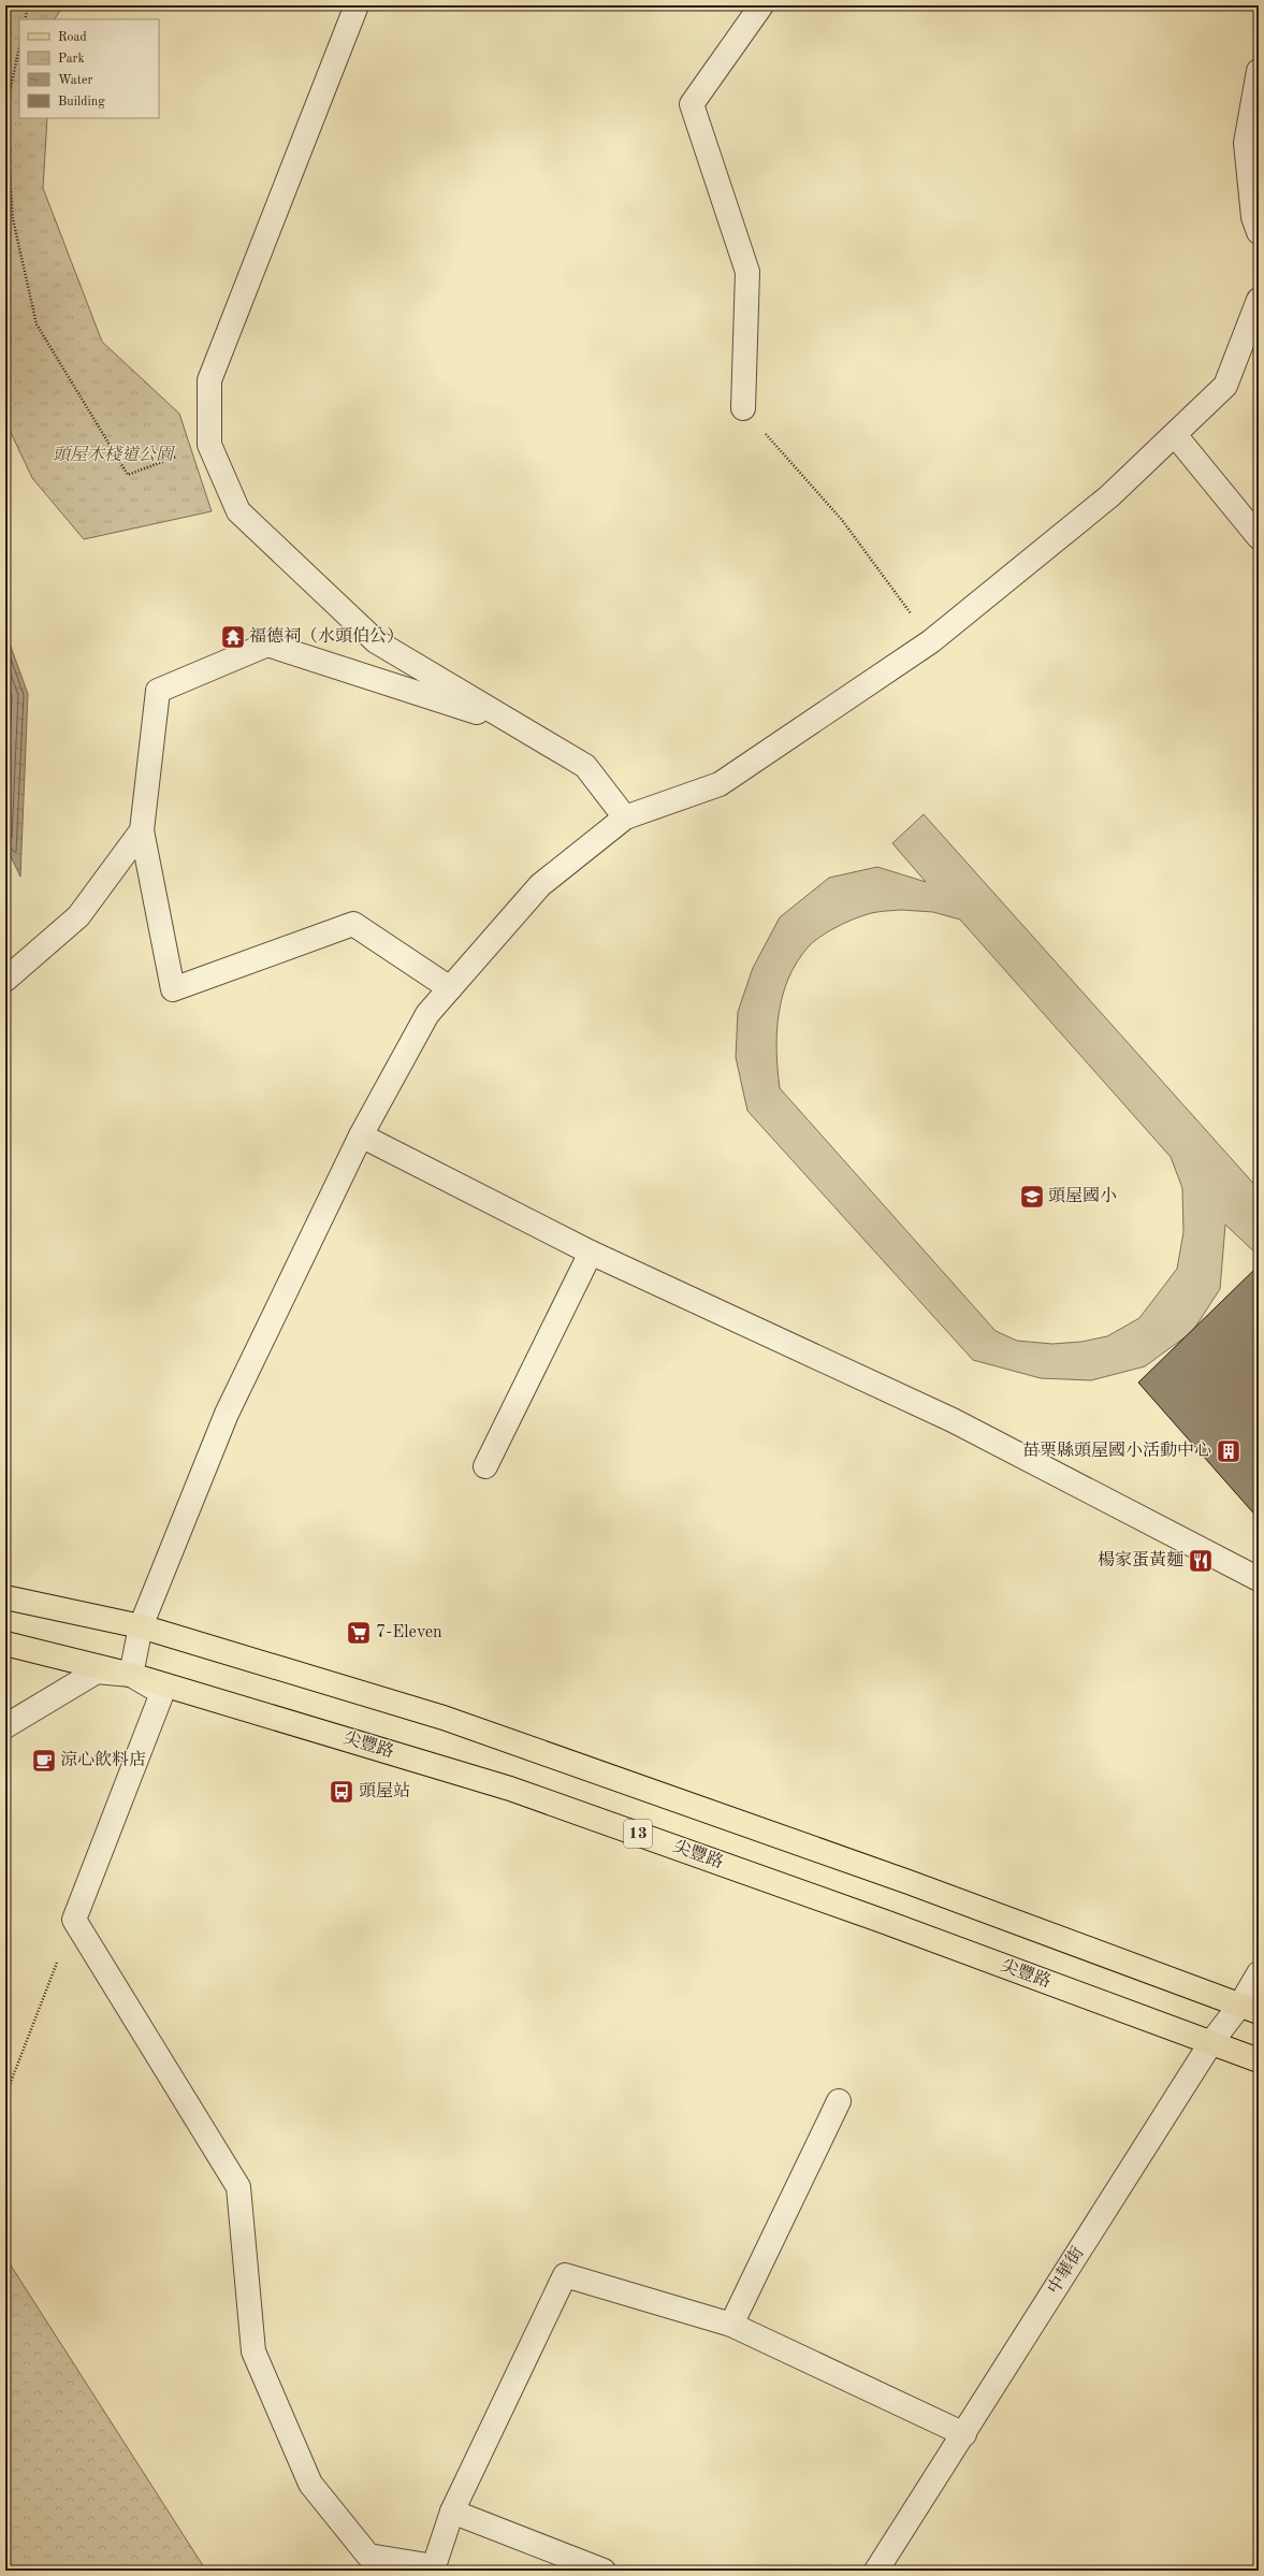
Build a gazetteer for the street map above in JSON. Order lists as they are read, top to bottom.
{
  "streets": {
    "main road": ["尖豐路", "13"],
    "street": ["中華街"]
  },
  "crossings": [
    ["尖豐路", "中華街"]
  ],
  "parks": ["頭屋木棧道公園"],
  "places": {
    "temple": ["福德祠（水頭伯公）"],
    "school or university": ["頭屋國小"],
    "building": ["苗栗縣頭屋國小活動中心"],
    "restaurant": ["楊家蛋黃麵"],
    "supermarket": ["7-Eleven"],
    "cafe": ["涼心飲料店"],
    "bus stop": ["頭屋站"]
  },
  "legend": [
    "Road",
    "Park",
    "Water",
    "Building"
  ]
}
